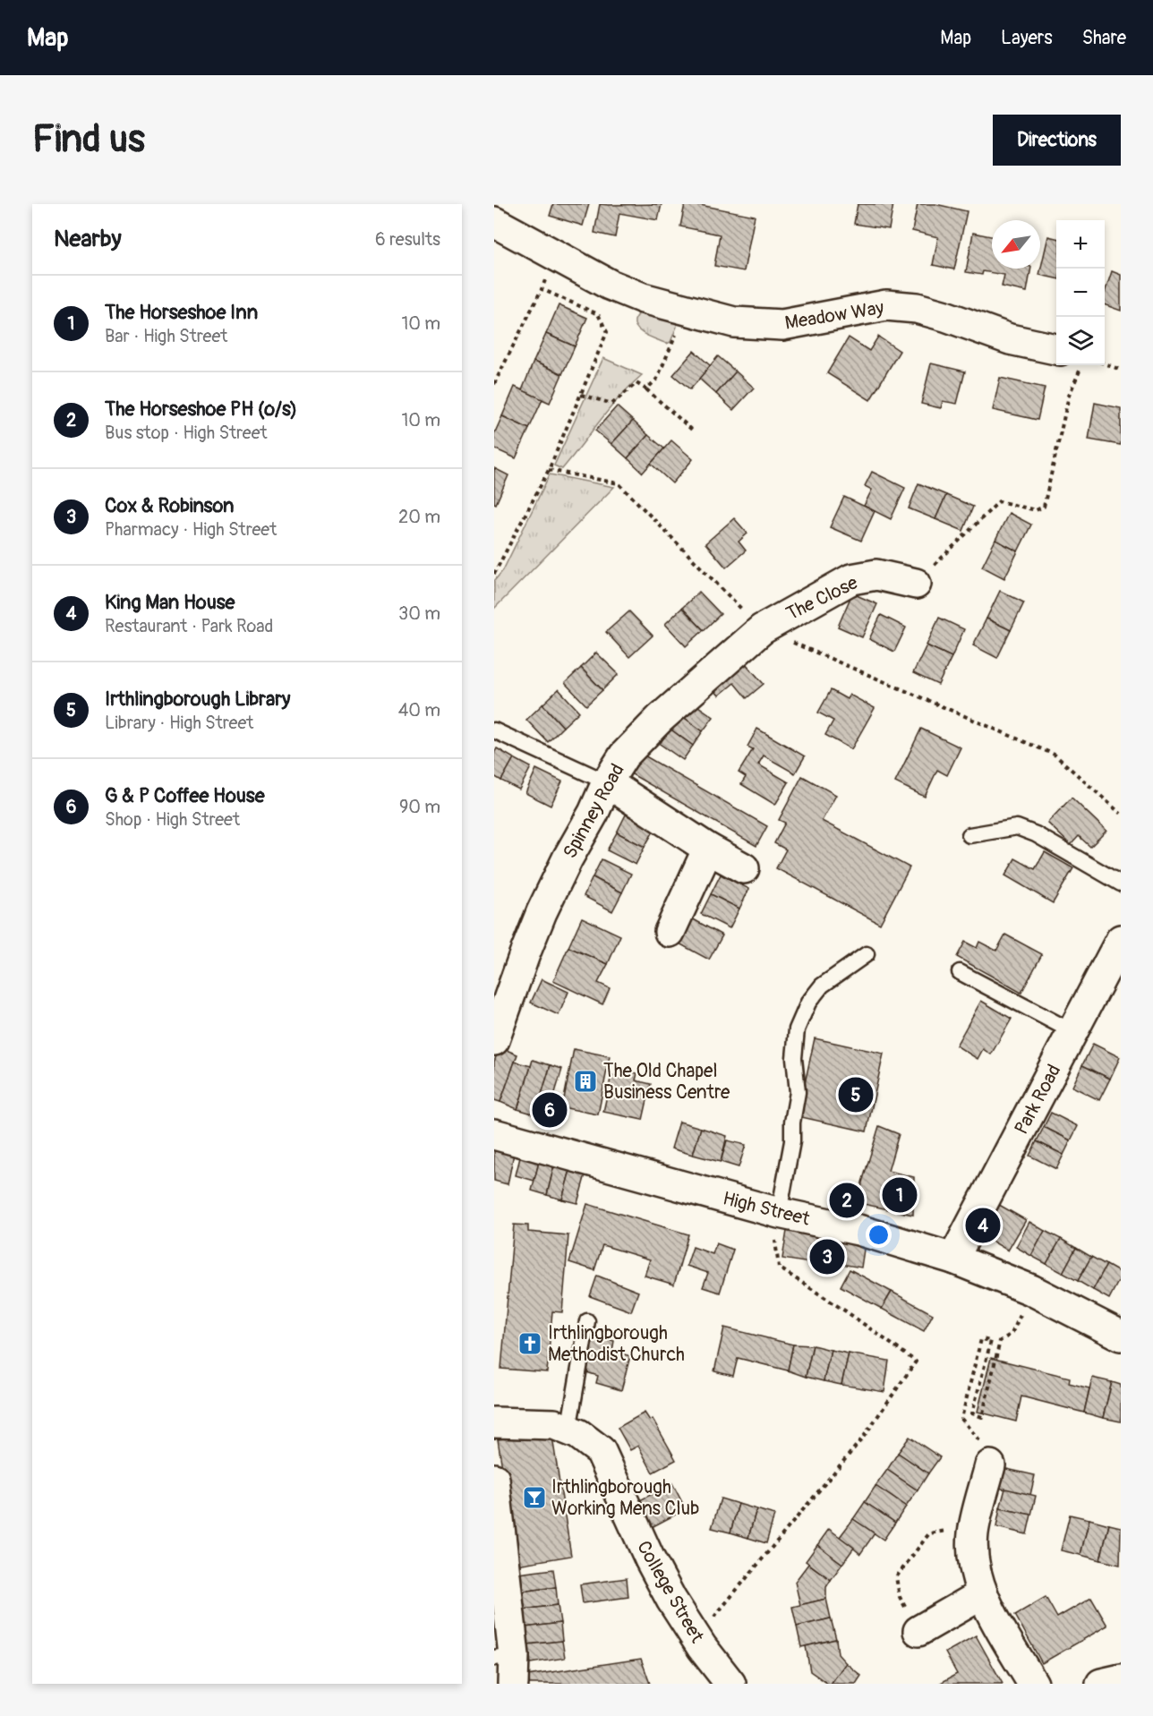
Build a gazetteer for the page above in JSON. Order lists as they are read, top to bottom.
{
  "streets": {
    "street": [
      "Meadow Way",
      "The Close",
      "Spinney Road",
      "Park Road",
      "High Street",
      "College Street"
    ]
  },
  "crossings": [
    ["The Close", "Spinney Road"],
    ["Park Road", "High Street"]
  ],
  "places": {
    "building": ["The Old Chapel Business Centre"],
    "church": ["Irthlingborough Methodist Church"],
    "bar": ["Irthlingborough Working Mens Club"]
  },
  "north": "bottom left",
  "page": {
    "header": "Map",
    "nav": ["Map", "Layers", "Share"],
    "buttons": "Directions",
    "title": "Find us",
    "heading": ["Nearby", "6 results"],
    "map_buttons": ["+", "−"],
    "list": [
      {
        "mark": "1",
        "name": "The Horseshoe Inn",
        "note": "Bar · High Street",
        "value": "10 m"
      },
      {
        "mark": "2",
        "name": "The Horseshoe PH (o/s)",
        "note": "Bus stop · High Street",
        "value": "10 m"
      },
      {
        "mark": "3",
        "name": "Cox & Robinson",
        "note": "Pharmacy · High Street",
        "value": "20 m"
      },
      {
        "mark": "4",
        "name": "King Man House",
        "note": "Restaurant · Park Road",
        "value": "30 m"
      },
      {
        "mark": "5",
        "name": "Irthlingborough Library",
        "note": "Library · High Street",
        "value": "40 m"
      },
      {
        "mark": "6",
        "name": "G & P Coffee House",
        "note": "Shop · High Street",
        "value": "90 m"
      }
    ],
    "pins": [
      "5",
      "6",
      "1",
      "2",
      "4",
      "3"
    ]
  }
}
